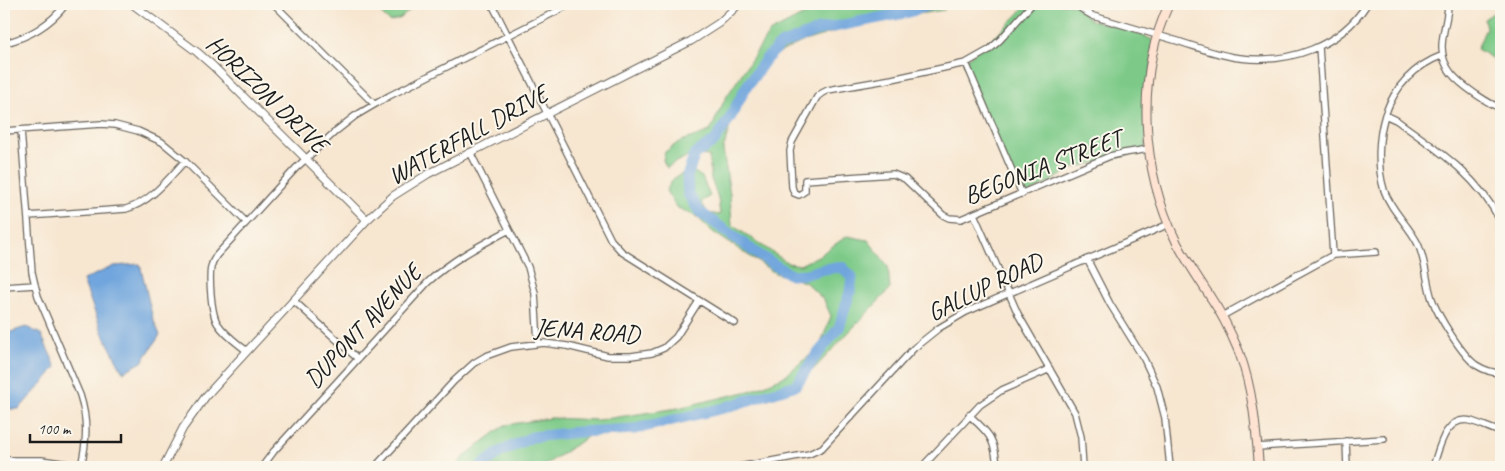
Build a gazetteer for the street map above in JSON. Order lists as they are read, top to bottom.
{
  "streets": {
    "street": [
      "HORIZON DRIVE",
      "WATERFALL DRIVE",
      "BEGONIA STREET",
      "GALLUP ROAD",
      "DUPONT AVENUE",
      "JENA ROAD"
    ]
  },
  "crossings": [
    ["HORIZON DRIVE", "WATERFALL DRIVE"]
  ],
  "scale_bar": "100 m"
}
